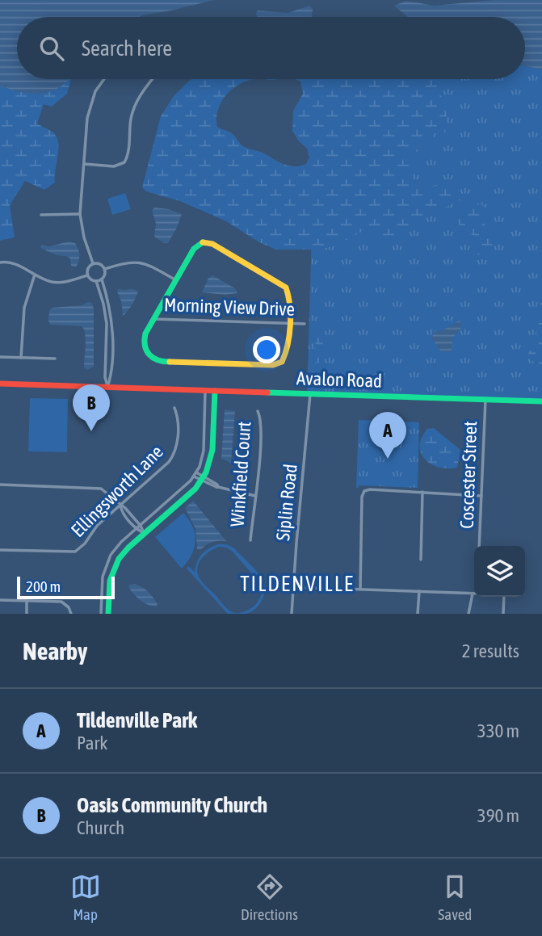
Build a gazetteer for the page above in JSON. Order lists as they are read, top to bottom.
{
  "streets": {
    "street": [
      "Morning View Drive",
      "Avalon Road",
      "Winkfield Court",
      "Coscester Street",
      "Ellingsworth Lane",
      "Siplin Road"
    ]
  },
  "crossings": [
    ["Avalon Road", "Coscester Street"],
    ["Avalon Road", "Siplin Road"]
  ],
  "districts": ["TILDENVILLE"],
  "scale_bar": "200 m",
  "page": {
    "search": "Search here",
    "pins": ["B", "A"],
    "scale": "200 m",
    "heading": ["Nearby", "2 results"],
    "list": [
      {
        "mark": "A",
        "name": "Tildenville Park",
        "note": "Park",
        "value": "330 m"
      },
      {
        "mark": "B",
        "name": "Oasis Community Church",
        "note": "Church",
        "value": "390 m"
      }
    ],
    "nav": ["Map", "Directions", "Saved"]
  }
}
